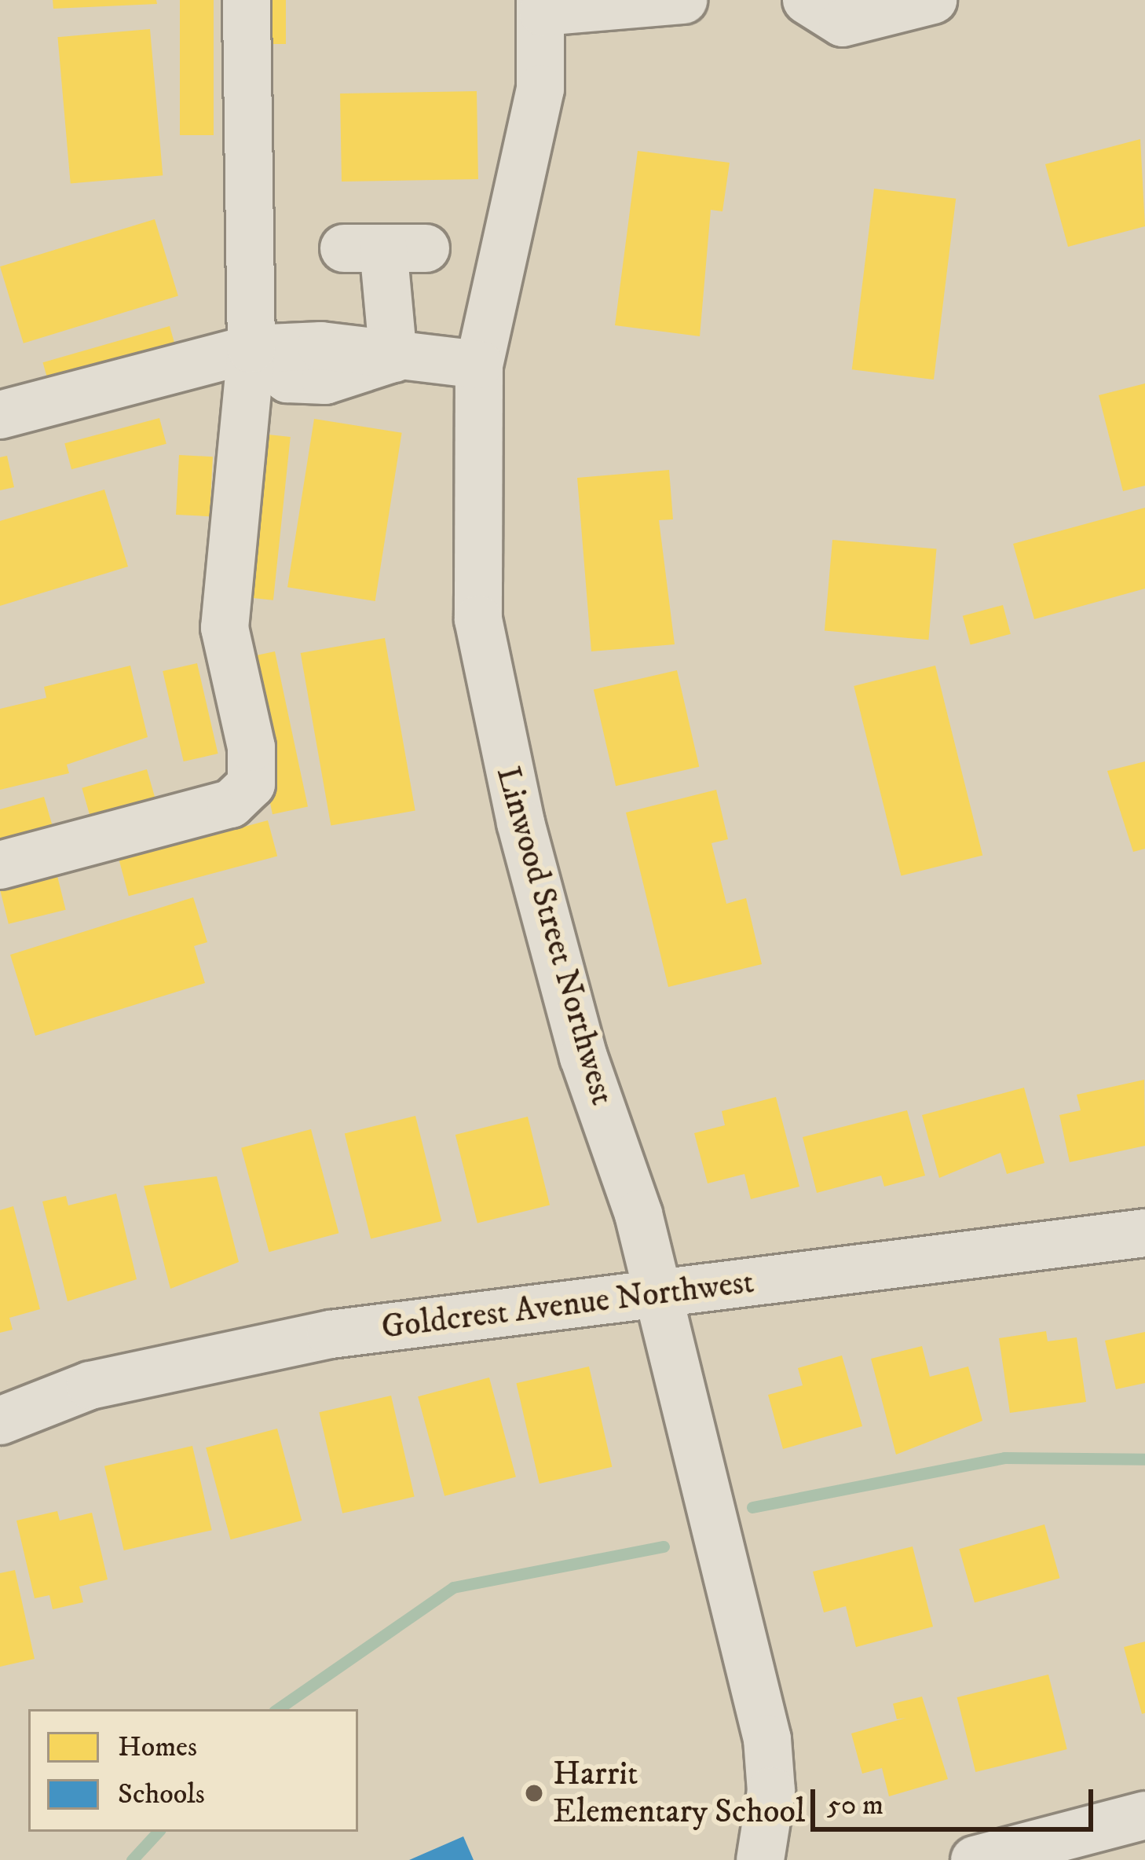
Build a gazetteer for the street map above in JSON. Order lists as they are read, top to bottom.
{
  "streets": {
    "street": ["Linwood Street Northwest", "Goldcrest Avenue Northwest"]
  },
  "crossings": [
    ["Linwood Street Northwest", "Goldcrest Avenue Northwest"]
  ],
  "places": ["Harrit Elementary School"],
  "legend": ["Homes", "Schools"],
  "scale_bar": "50 m"
}
